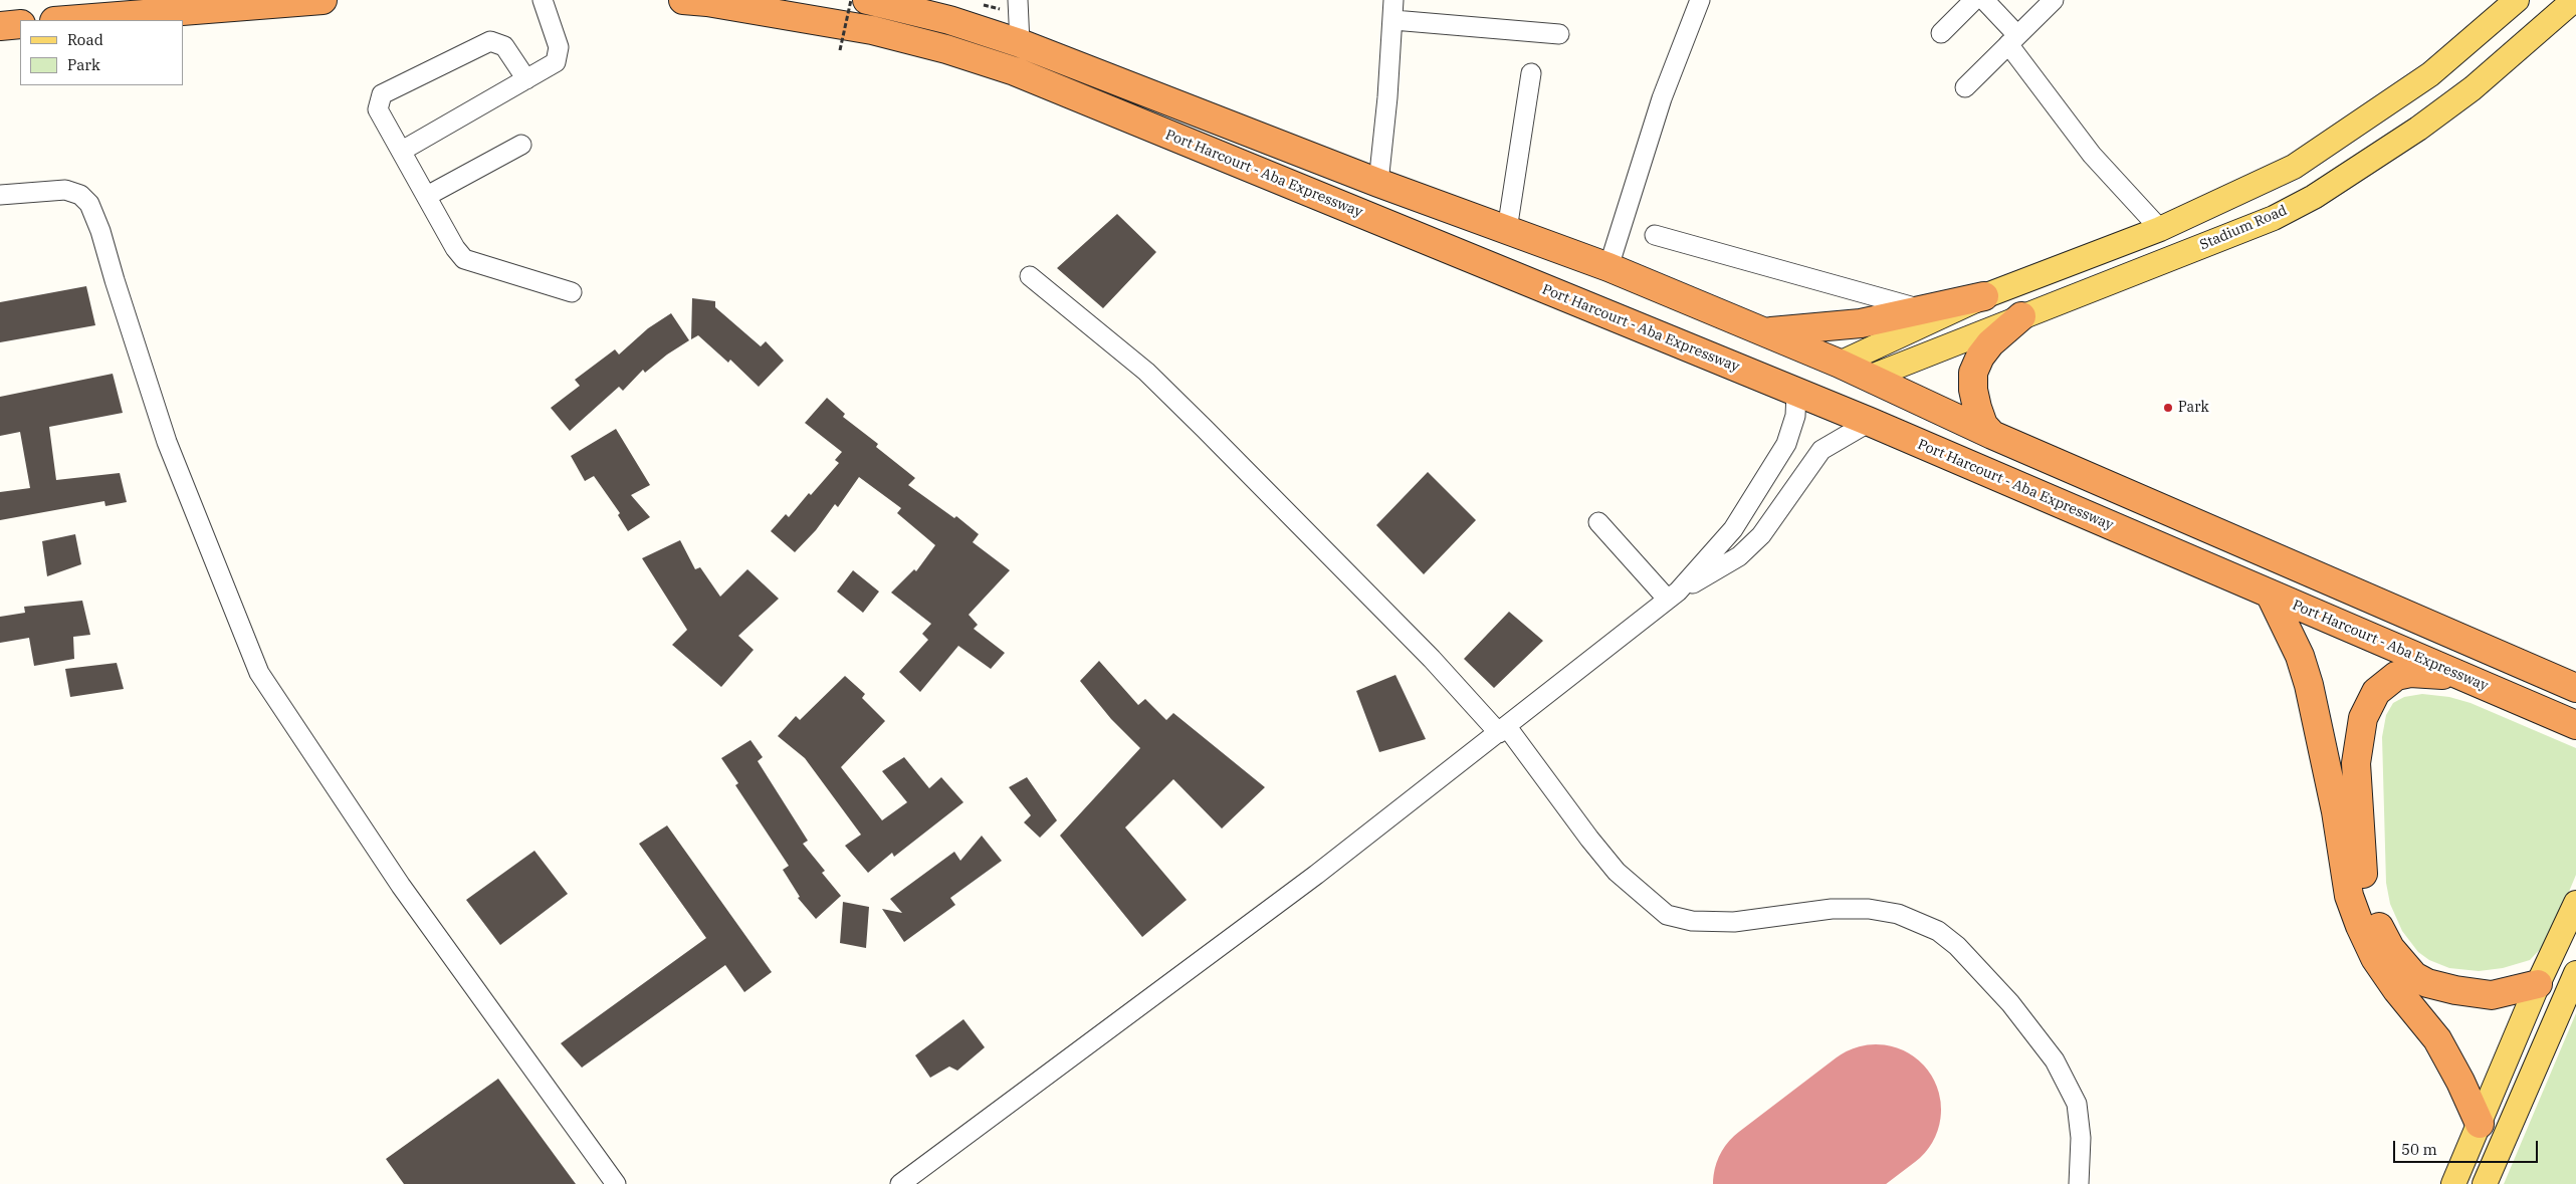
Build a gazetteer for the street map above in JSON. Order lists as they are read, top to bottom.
{
  "streets": {
    "highway": ["Port Harcourt - Aba Expressway"],
    "main road": ["Stadium Road"]
  },
  "places": ["Park"],
  "legend": ["Road", "Park"],
  "scale_bar": "50 m"
}
